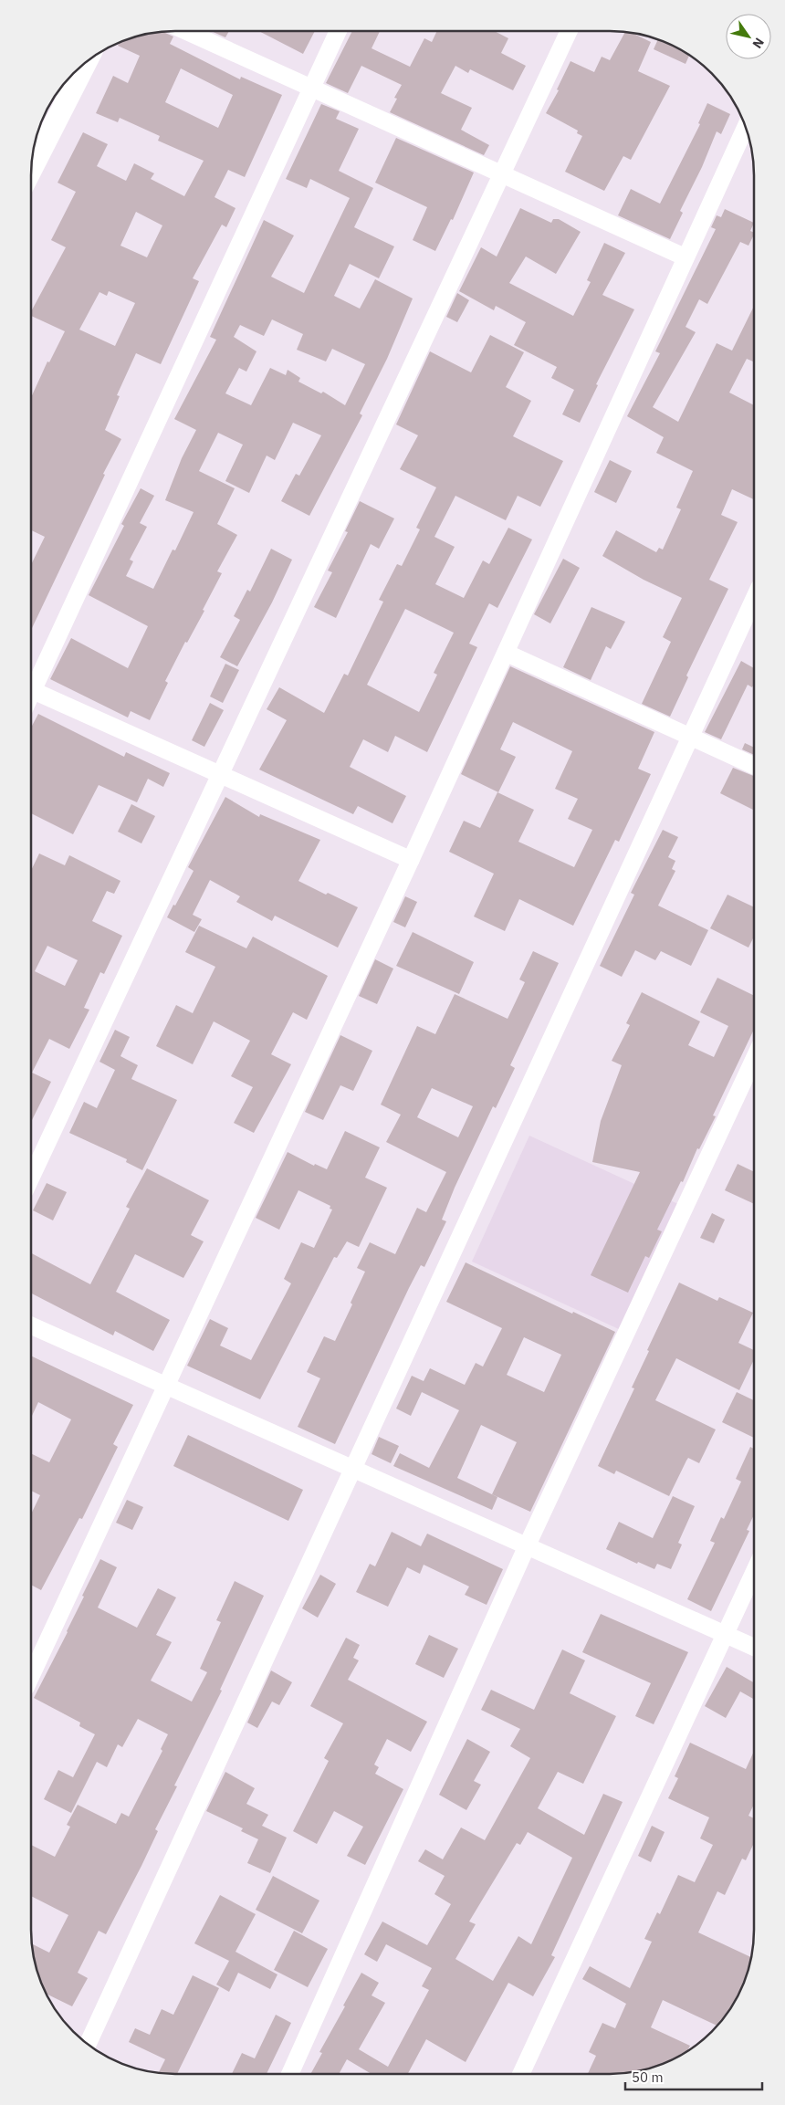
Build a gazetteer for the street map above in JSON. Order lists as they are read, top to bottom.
{
  "scale_bar": "50 m",
  "north": "bottom right"
}
